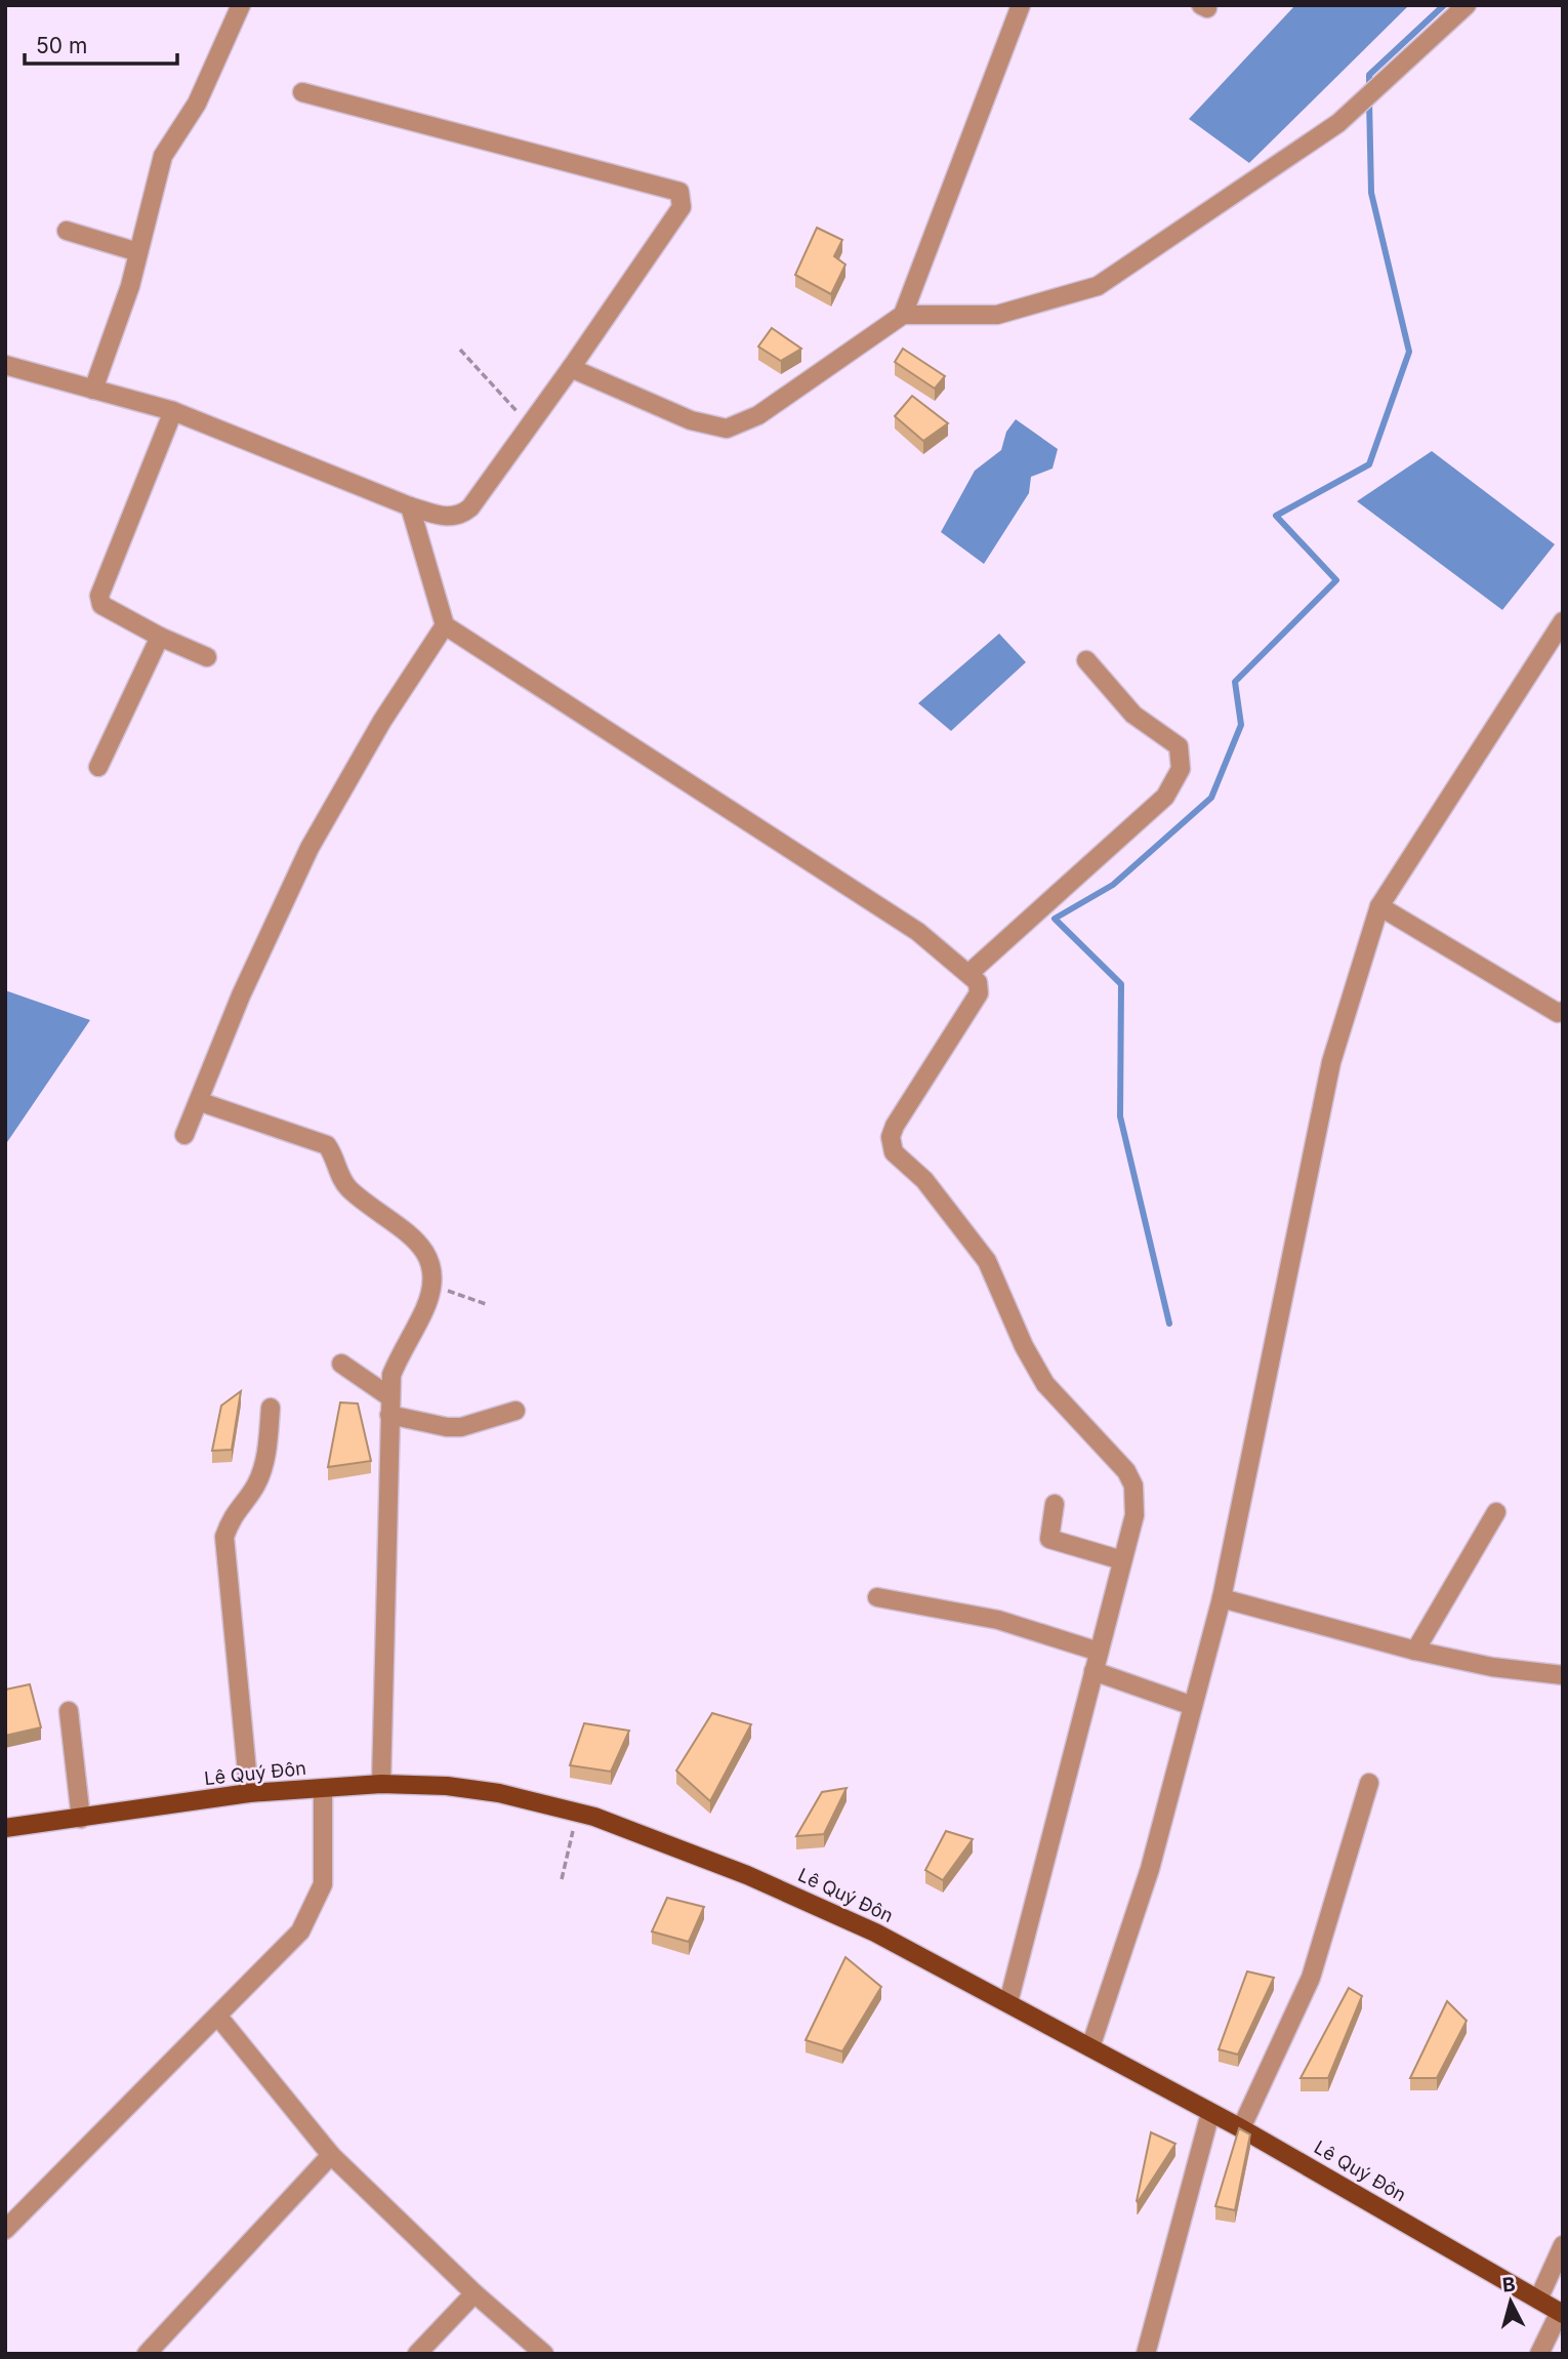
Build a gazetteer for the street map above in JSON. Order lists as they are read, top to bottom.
{
  "streets": {
    "main road": ["Lê Quý Đôn"]
  },
  "scale_bar": "50 m",
  "north": "top"
}
